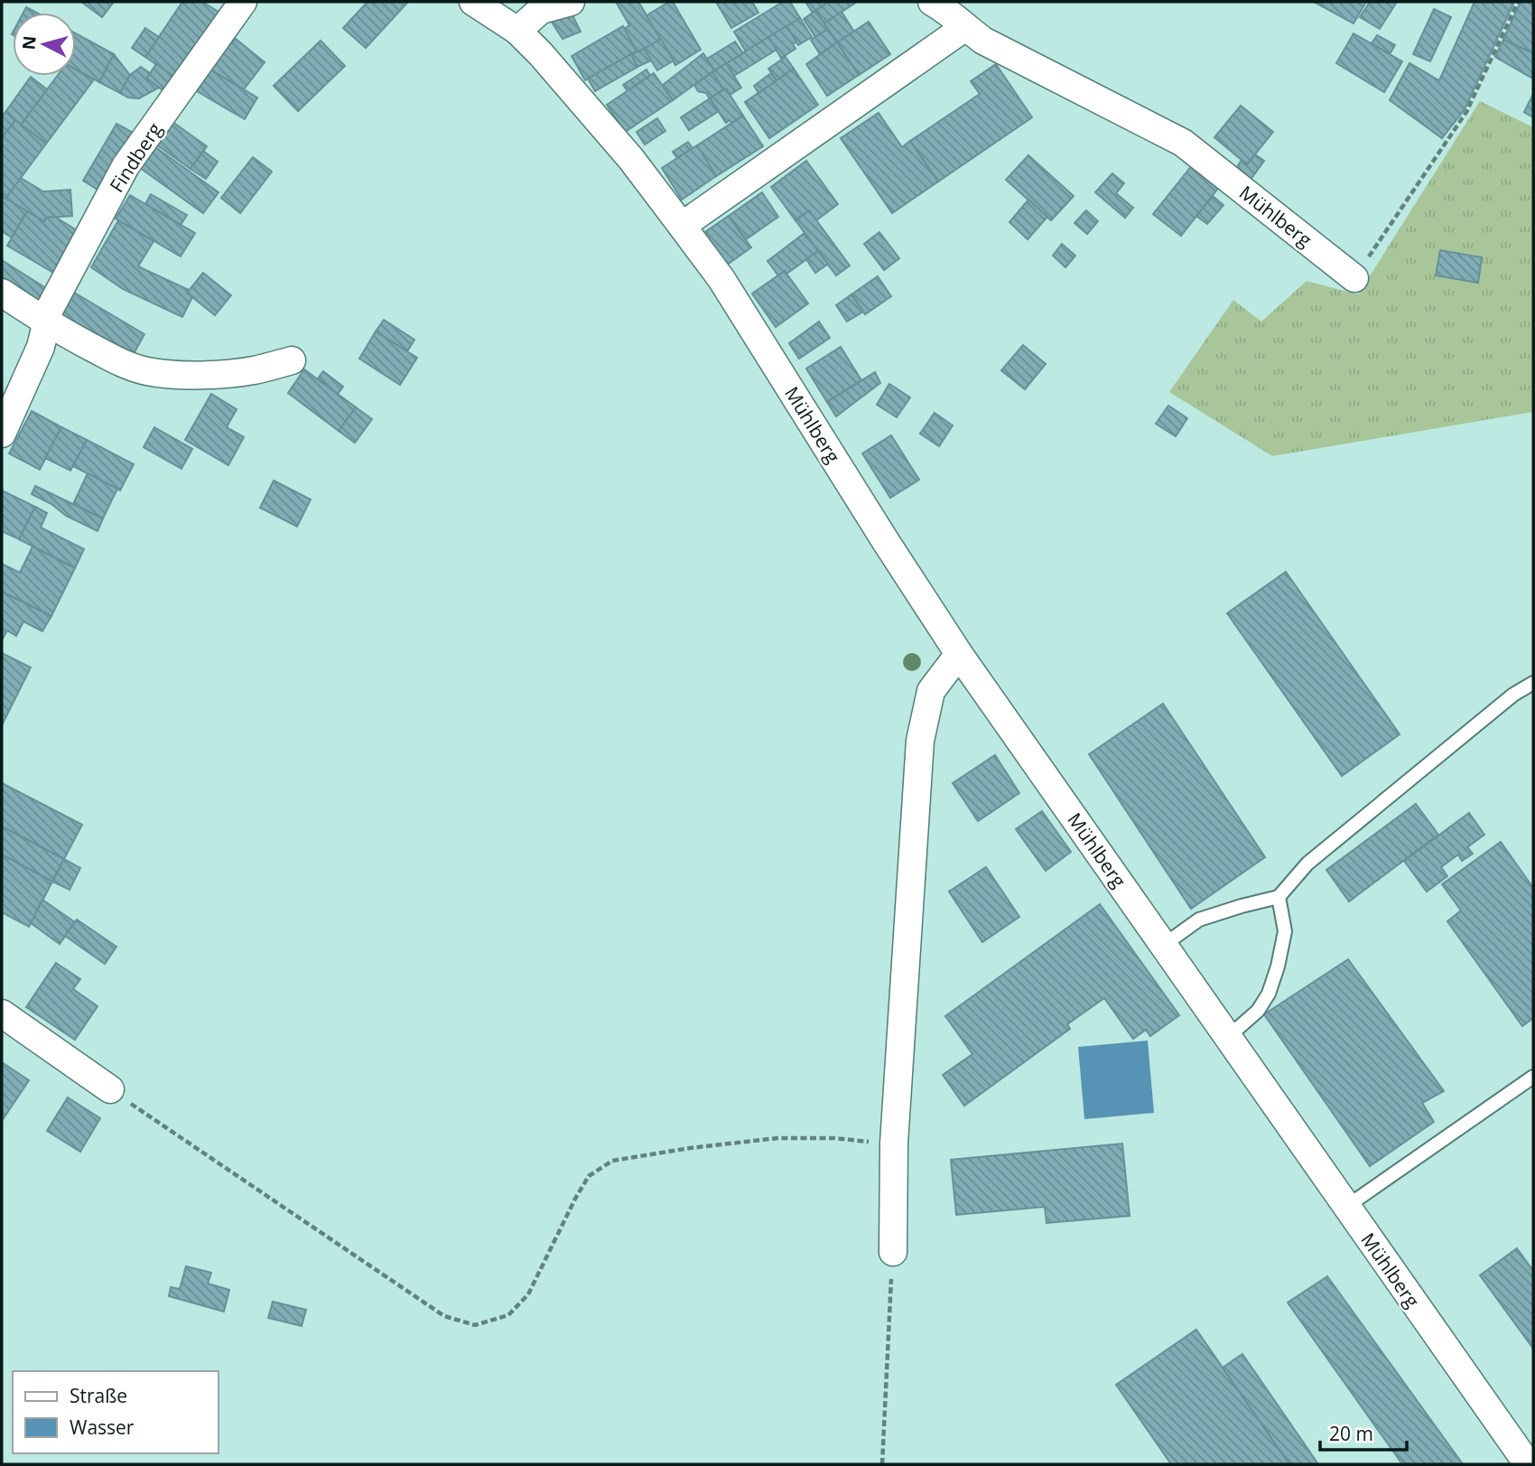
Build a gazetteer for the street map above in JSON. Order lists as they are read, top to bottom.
{
  "streets": {
    "street": ["Findberg", "Mühlberg"]
  },
  "legend": ["Straße", "Wasser"],
  "scale_bar": "20 m",
  "north": "left"
}
